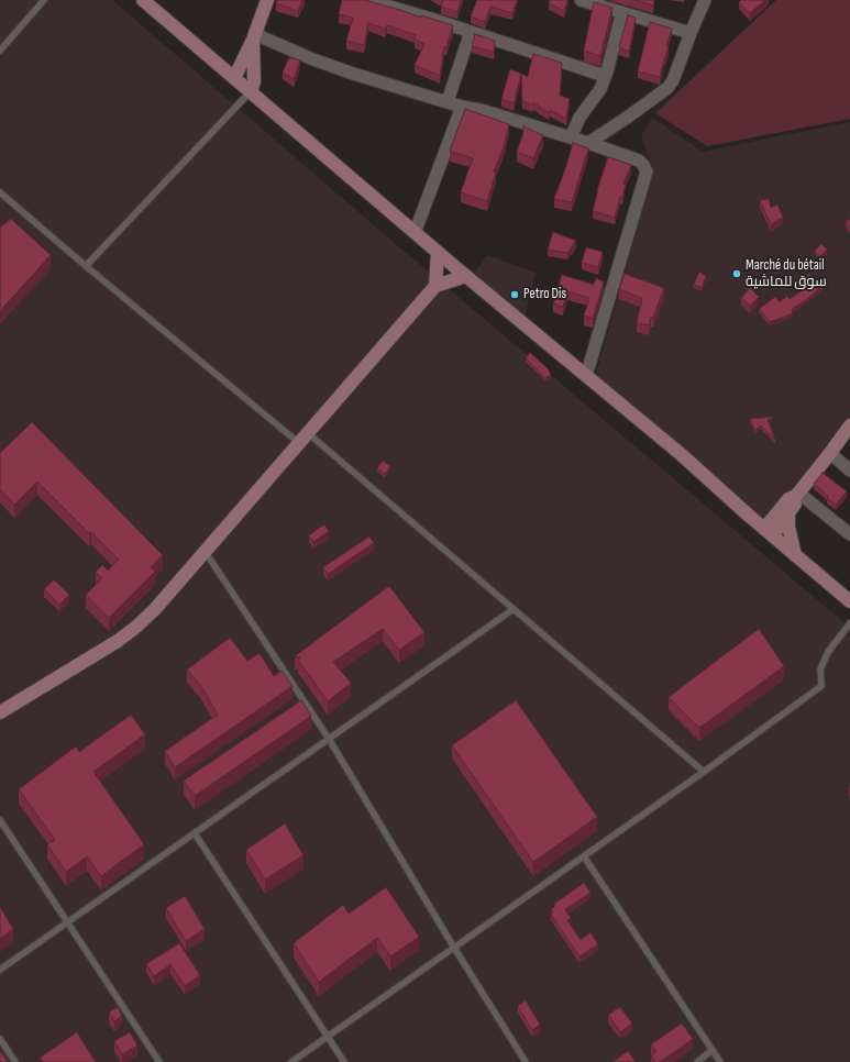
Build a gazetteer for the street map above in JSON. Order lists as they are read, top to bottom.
{
  "places": ["Marché du bétail سوق للماشية", "Petro Dis"]
}
